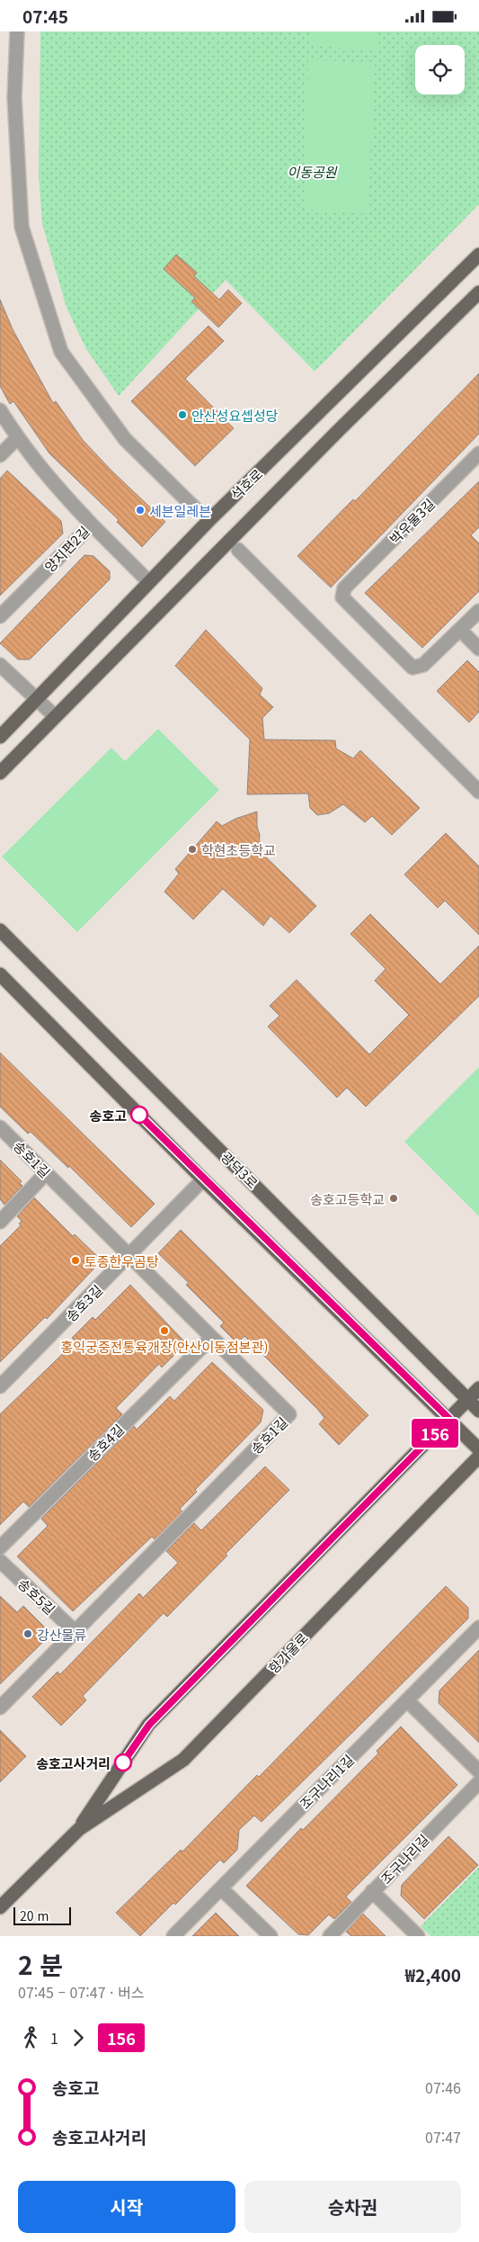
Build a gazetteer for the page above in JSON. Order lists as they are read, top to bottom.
{
  "streets": {
    "main road": ["석호로", "광덕3로", "항가울로"],
    "street": [
      "박우물3길",
      "양지편2길",
      "송호1길",
      "송호3길",
      "송호4길",
      "송호5길",
      "조구나리1길",
      "조구나리길"
    ]
  },
  "crossings": [
    ["송호1길", "송호3길"],
    ["송호1길", "송호4길"],
    ["송호1길", "송호5길"],
    ["광덕3로", "항가울로"]
  ],
  "parks": ["이동공원"],
  "places": [
    "안산성요셉성당",
    "세븐일레븐",
    "학현초등학교",
    "송호고",
    "송호고등학교",
    "토종한우곰탕",
    "홍익궁중전통육개장(안산이동점본관)",
    "강산물류",
    "송호고사거리"
  ],
  "lines": ["bus line 156"],
  "scale_bar": "20 m",
  "page": {
    "status": "07:45",
    "on_map": "156",
    "scale": "20 m",
    "heading": ["2 분", "07:45 – 07:47 · 버스", "₩2,400"],
    "legs": ["1", "156"],
    "list": [
      {
        "name": "송호고",
        "value": "07:46"
      },
      {
        "name": "송호고사거리",
        "value": "07:47"
      }
    ],
    "buttons": ["시작", "승차권"]
  }
}
